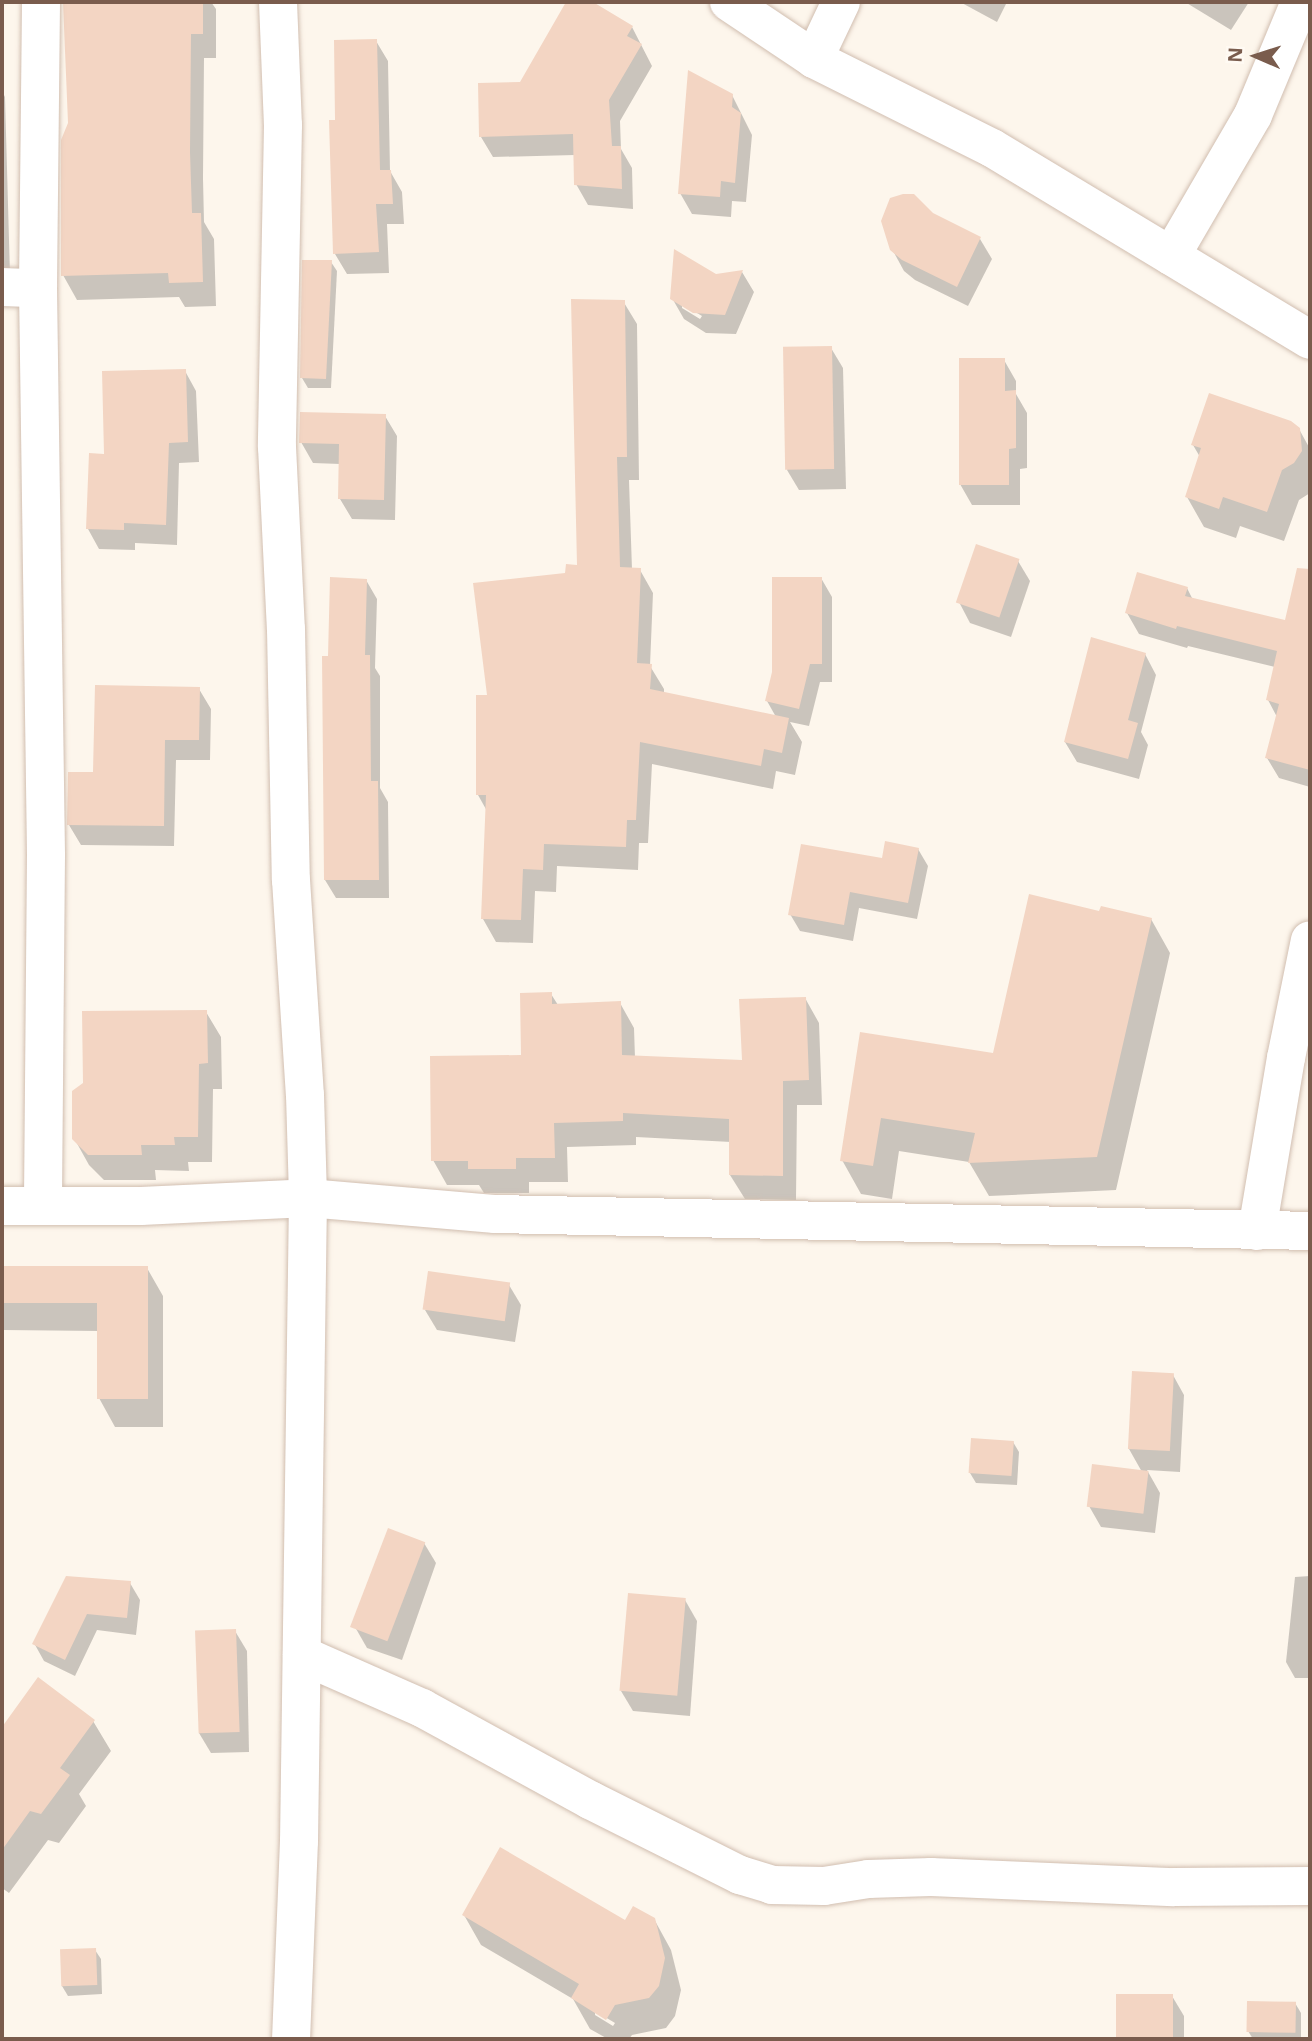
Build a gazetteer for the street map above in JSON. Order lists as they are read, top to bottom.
{
  "north": "left"
}
